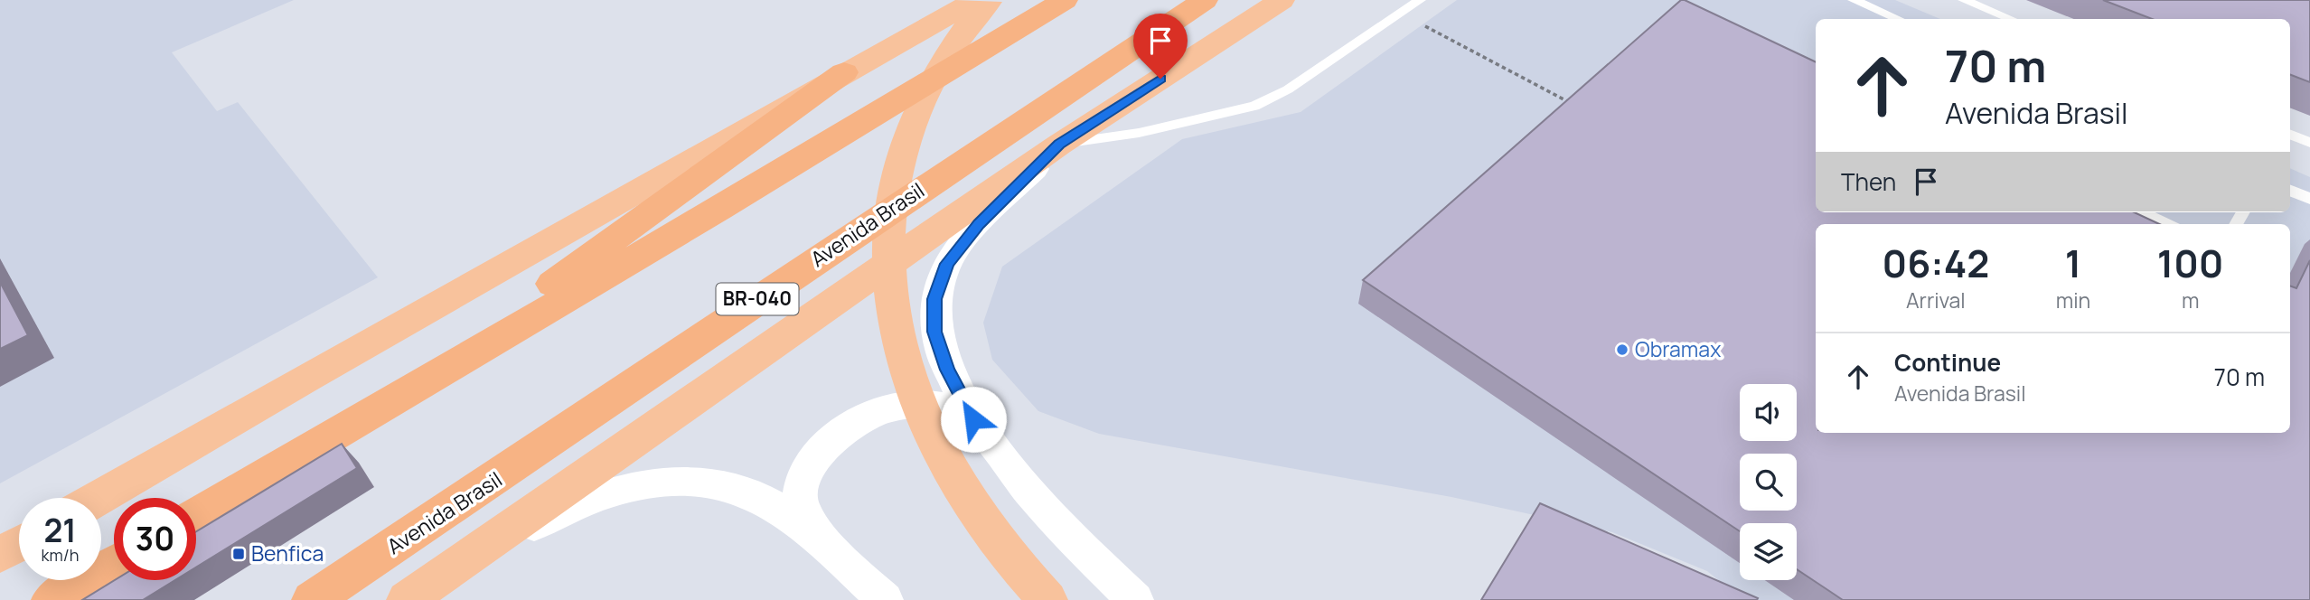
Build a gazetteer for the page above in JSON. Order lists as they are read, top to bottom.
{
  "streets": {
    "highway": ["Avenida Brasil", "BR-040"]
  },
  "places": {
    "other": ["Obramax"],
    "transit": ["Benfica"]
  },
  "page": {
    "turn": ["70 m", "Avenida Brasil"],
    "then": "Then",
    "eta": [
      "06:42",
      "Arrival",
      "1",
      "min",
      "100",
      "m"
    ],
    "list": [
      {
        "name": "Continue",
        "note": "Avenida Brasil",
        "value": "70 m"
      }
    ],
    "speed": "21 km/h",
    "limit": "30"
  }
}
